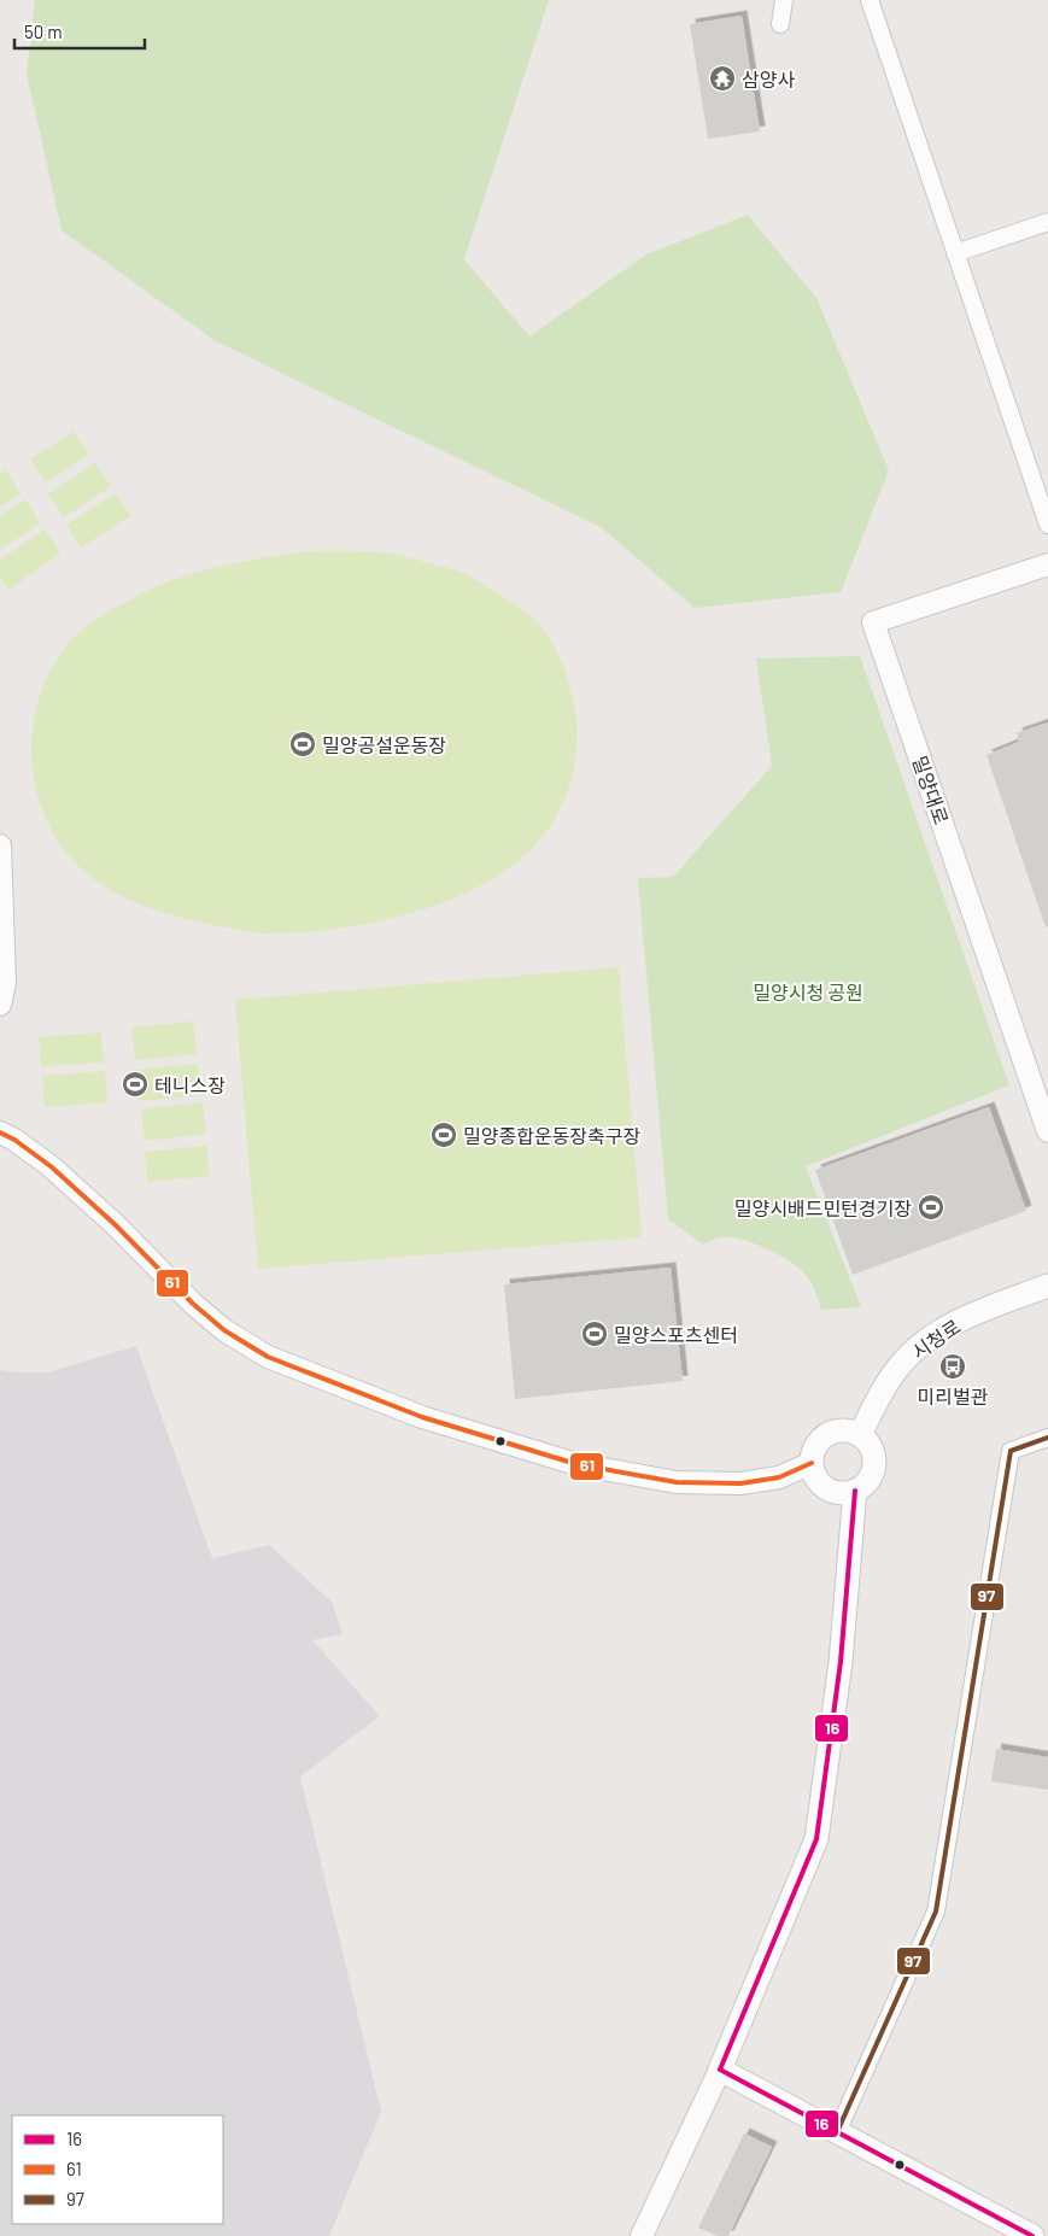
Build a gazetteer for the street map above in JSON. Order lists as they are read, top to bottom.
{
  "streets": {
    "main road": ["시청로"],
    "street": ["밀양대로"]
  },
  "parks": ["밀양시청 공원"],
  "places": {
    "temple": ["삼양사"],
    "sports": [
      "밀양공설운동장",
      "테니스장",
      "밀양종합운동장축구장",
      "밀양시배드민턴경기장",
      "밀양스포츠센터"
    ],
    "bus stop": ["미리벌관"]
  },
  "lines": ["transit line 61", "transit line 97", "transit line 16"],
  "legend": ["16", "61", "97"],
  "scale_bar": "50 m"
}
